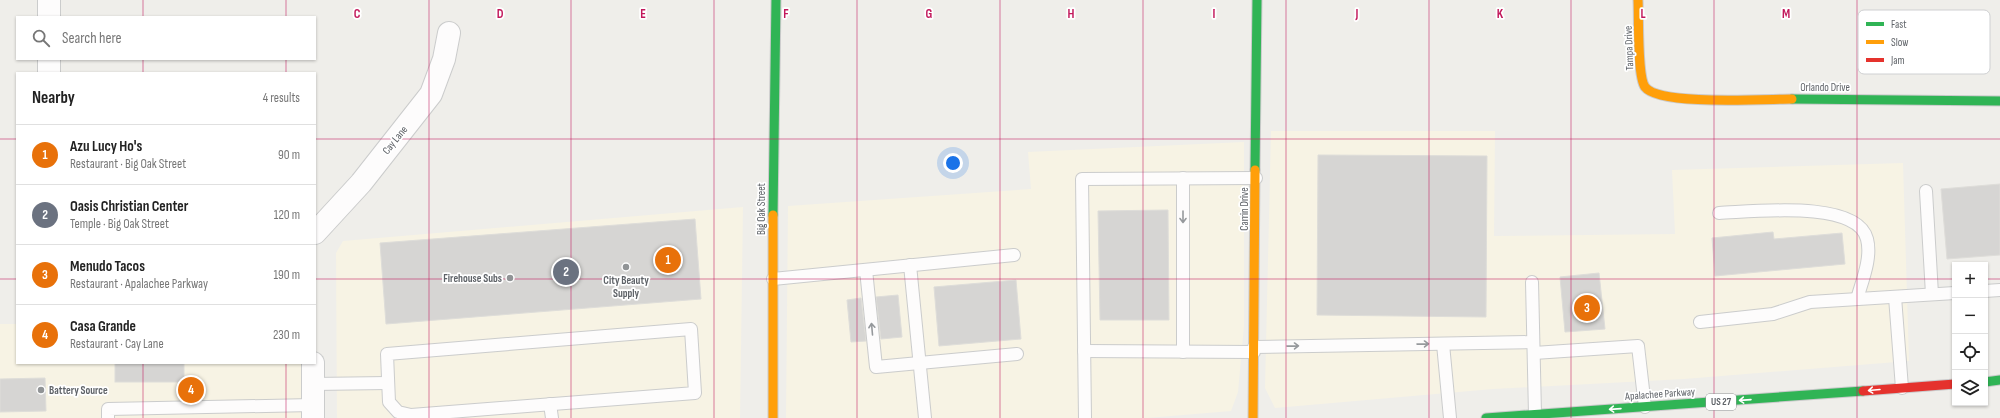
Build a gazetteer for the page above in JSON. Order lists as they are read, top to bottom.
{
  "streets": {
    "street": [
      "Tampa Drive",
      "Orlando Drive",
      "Cay Lane",
      "Big Oak Street",
      "Carrin Drive",
      "Apalachee Parkway",
      "US 27"
    ]
  },
  "crossings": [
    ["Tampa Drive", "Orlando Drive"]
  ],
  "one_way": ["Apalachee Parkway"],
  "places": ["City Beauty Supply", "Firehouse Subs", "Battery Source"],
  "legend": ["Fast", "Slow", "Jam"],
  "page": {
    "search": "Search here",
    "heading": ["Nearby", "4 results"],
    "list": [
      {
        "mark": "1",
        "name": "Azu Lucy Ho's",
        "note": "Restaurant · Big Oak Street",
        "value": "90 m"
      },
      {
        "mark": "2",
        "name": "Oasis Christian Center",
        "note": "Temple · Big Oak Street",
        "value": "120 m"
      },
      {
        "mark": "3",
        "name": "Menudo Tacos",
        "note": "Restaurant · Apalachee Parkway",
        "value": "190 m"
      },
      {
        "mark": "4",
        "name": "Casa Grande",
        "note": "Restaurant · Cay Lane",
        "value": "230 m"
      }
    ],
    "pins": [
      "1",
      "2",
      "3",
      "4"
    ],
    "map_buttons": ["+", "−"]
  },
  "grid": {
    "columns": [
      "C",
      "D",
      "E",
      "F",
      "G",
      "H",
      "I",
      "J",
      "K",
      "L",
      "M"
    ]
  }
}
